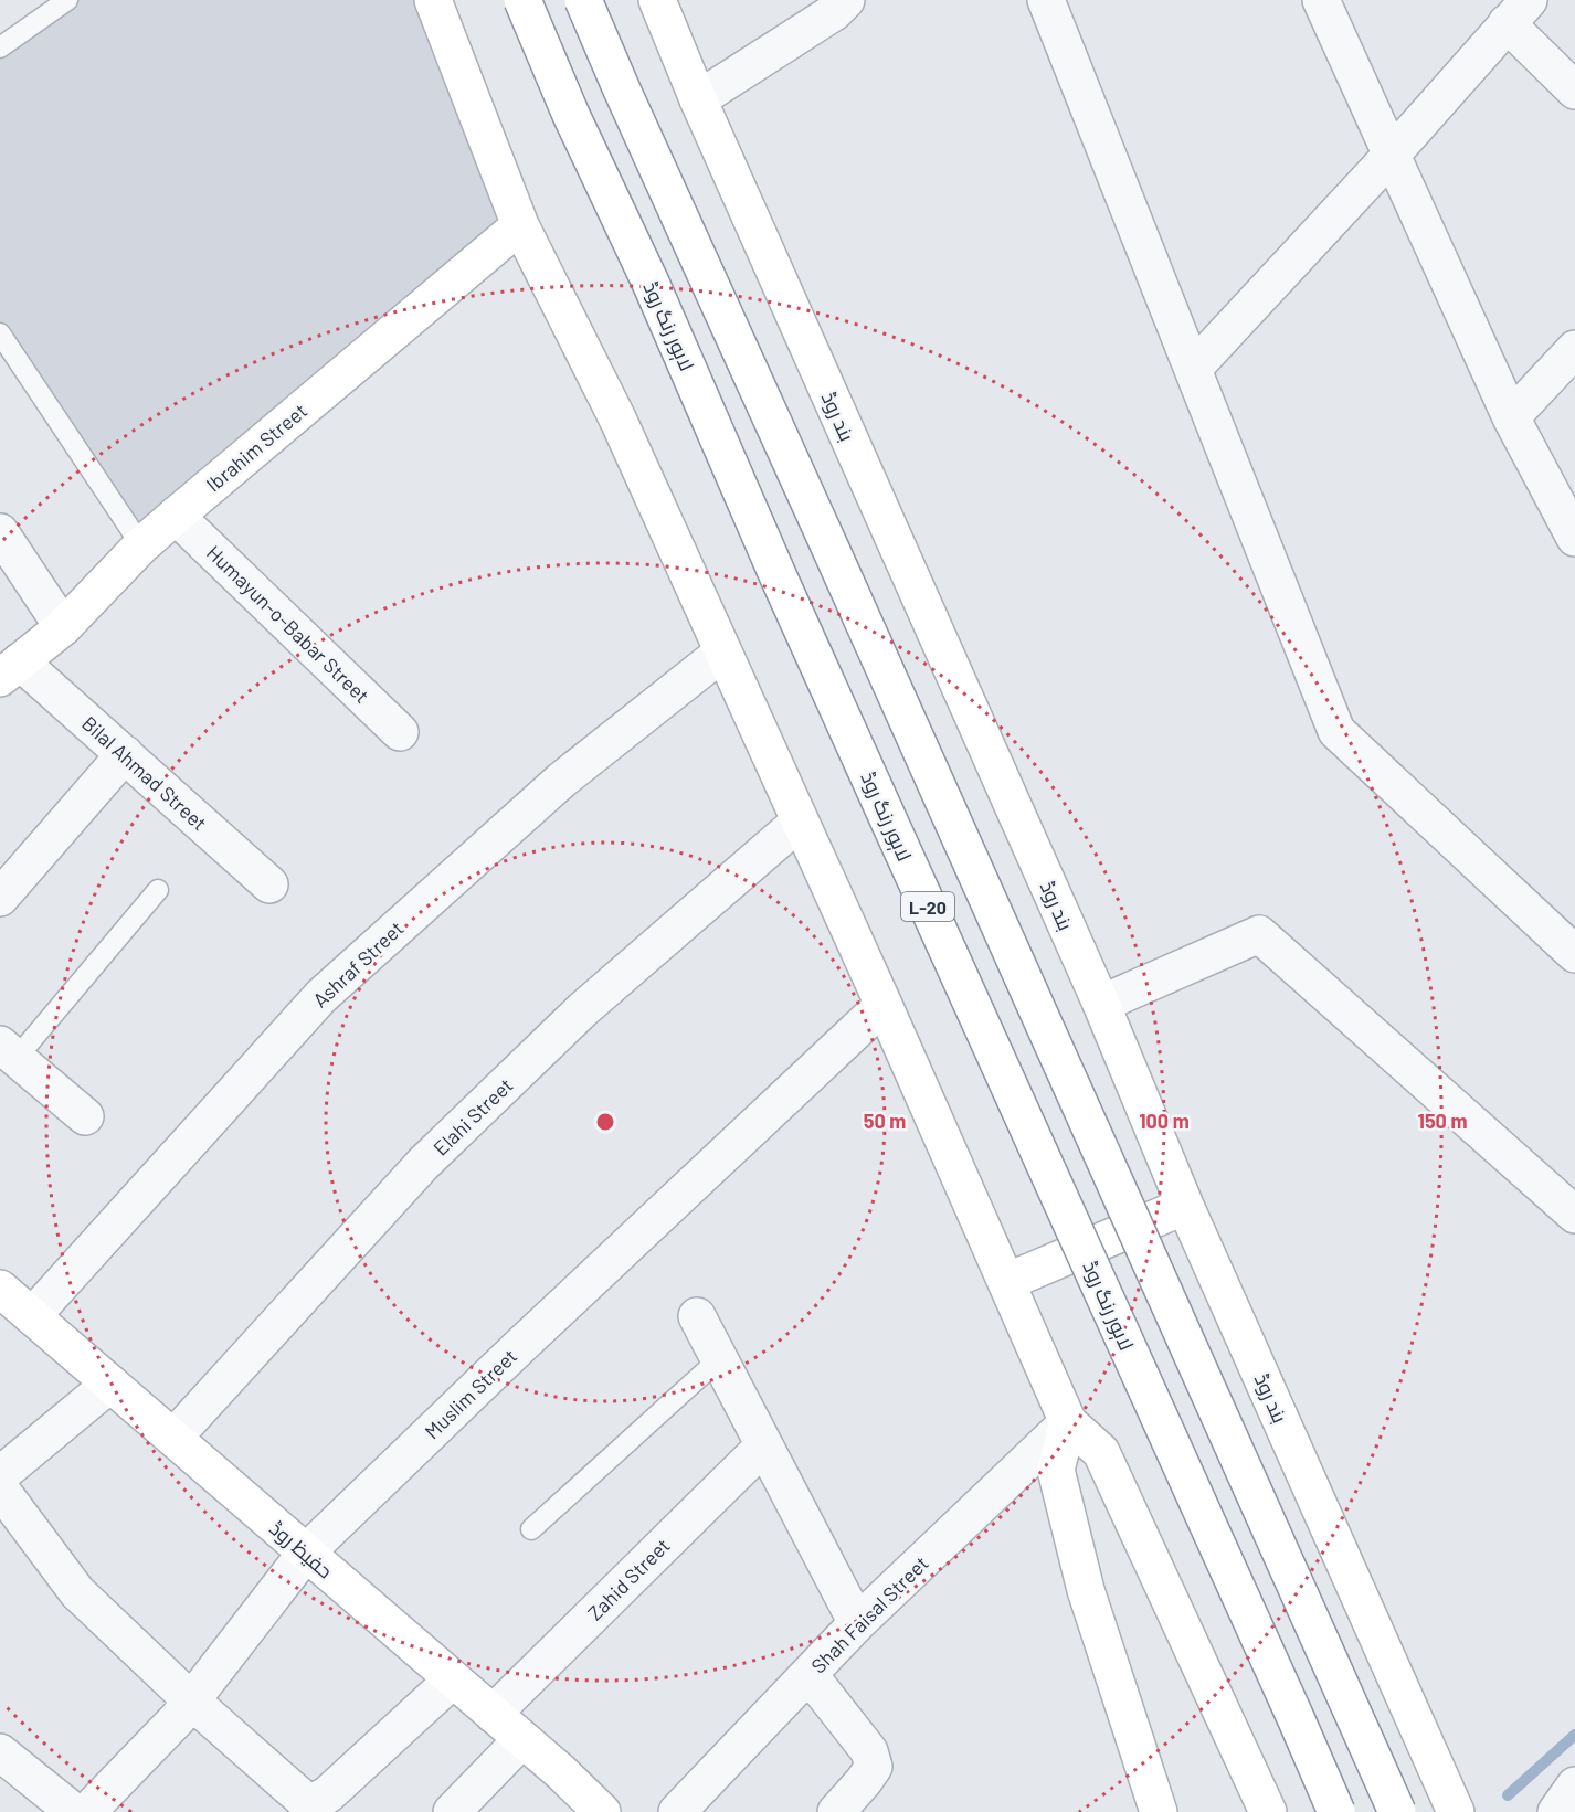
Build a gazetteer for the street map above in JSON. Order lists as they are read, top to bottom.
{
  "streets": {
    "main road": [
      "لاہور رنگ روڈ",
      "بند روڈ",
      "Ibrahim Street",
      "L-20",
      "حفیظ روڈ"
    ],
    "street": [
      "Humayun-o-Babar Street",
      "Bilal Ahmad Street",
      "Ashraf Street",
      "Elahi Street",
      "Muslim Street",
      "Zahid Street",
      "Shah Faisal Street"
    ]
  },
  "crossings": [
    ["Ibrahim Street", "Humayun-o-Babar Street"],
    ["Ibrahim Street", "Bilal Ahmad Street"],
    ["Ashraf Street", "حفیظ روڈ"],
    ["Elahi Street", "حفیظ روڈ"],
    ["Muslim Street", "حفیظ روڈ"],
    ["حفیظ روڈ", "Zahid Street"]
  ],
  "rings": ["50 m", "100 m", "150 m"]
}
